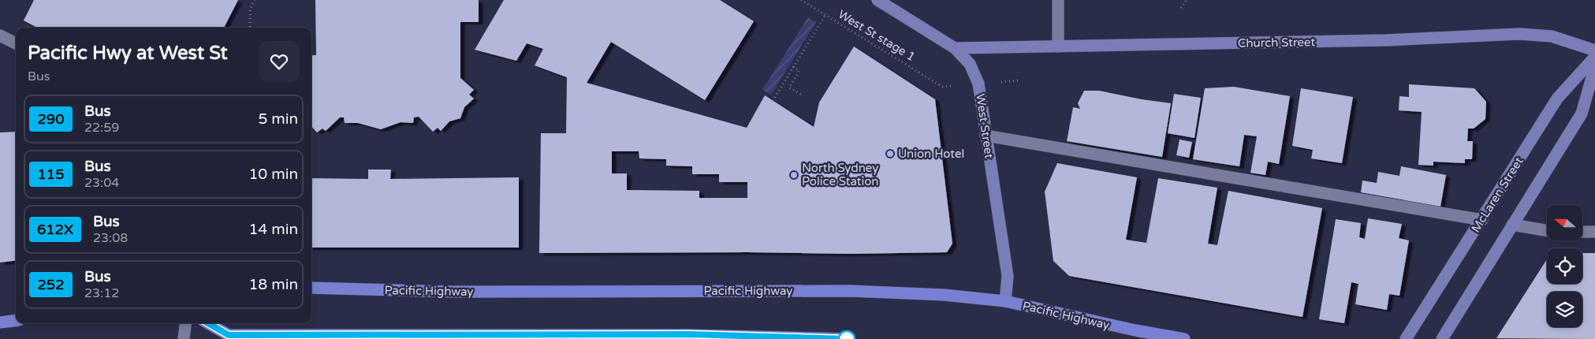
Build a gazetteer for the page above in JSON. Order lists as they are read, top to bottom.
{
  "streets": {
    "main road": ["Pacific Highway"],
    "street": ["Church Street", "West Street", "McLaren Street"],
    "path": ["West St stage 1"]
  },
  "crossings": [
    ["Church Street", "West Street"],
    ["West Street", "Pacific Highway"]
  ],
  "places": ["Union Hotel", "North Sydney Police Station"],
  "lines": ["bus line 290"],
  "north": "left",
  "page": {
    "heading": ["Pacific Hwy at West St", "Bus"],
    "list": [
      {
        "mark": "290",
        "name": "Bus",
        "note": "22:59",
        "value": "5 min"
      },
      {
        "mark": "115",
        "name": "Bus",
        "note": "23:04",
        "value": "10 min"
      },
      {
        "mark": "612X",
        "name": "Bus",
        "note": "23:08",
        "value": "14 min"
      },
      {
        "mark": "252",
        "name": "Bus",
        "note": "23:12",
        "value": "18 min"
      }
    ]
  }
}
